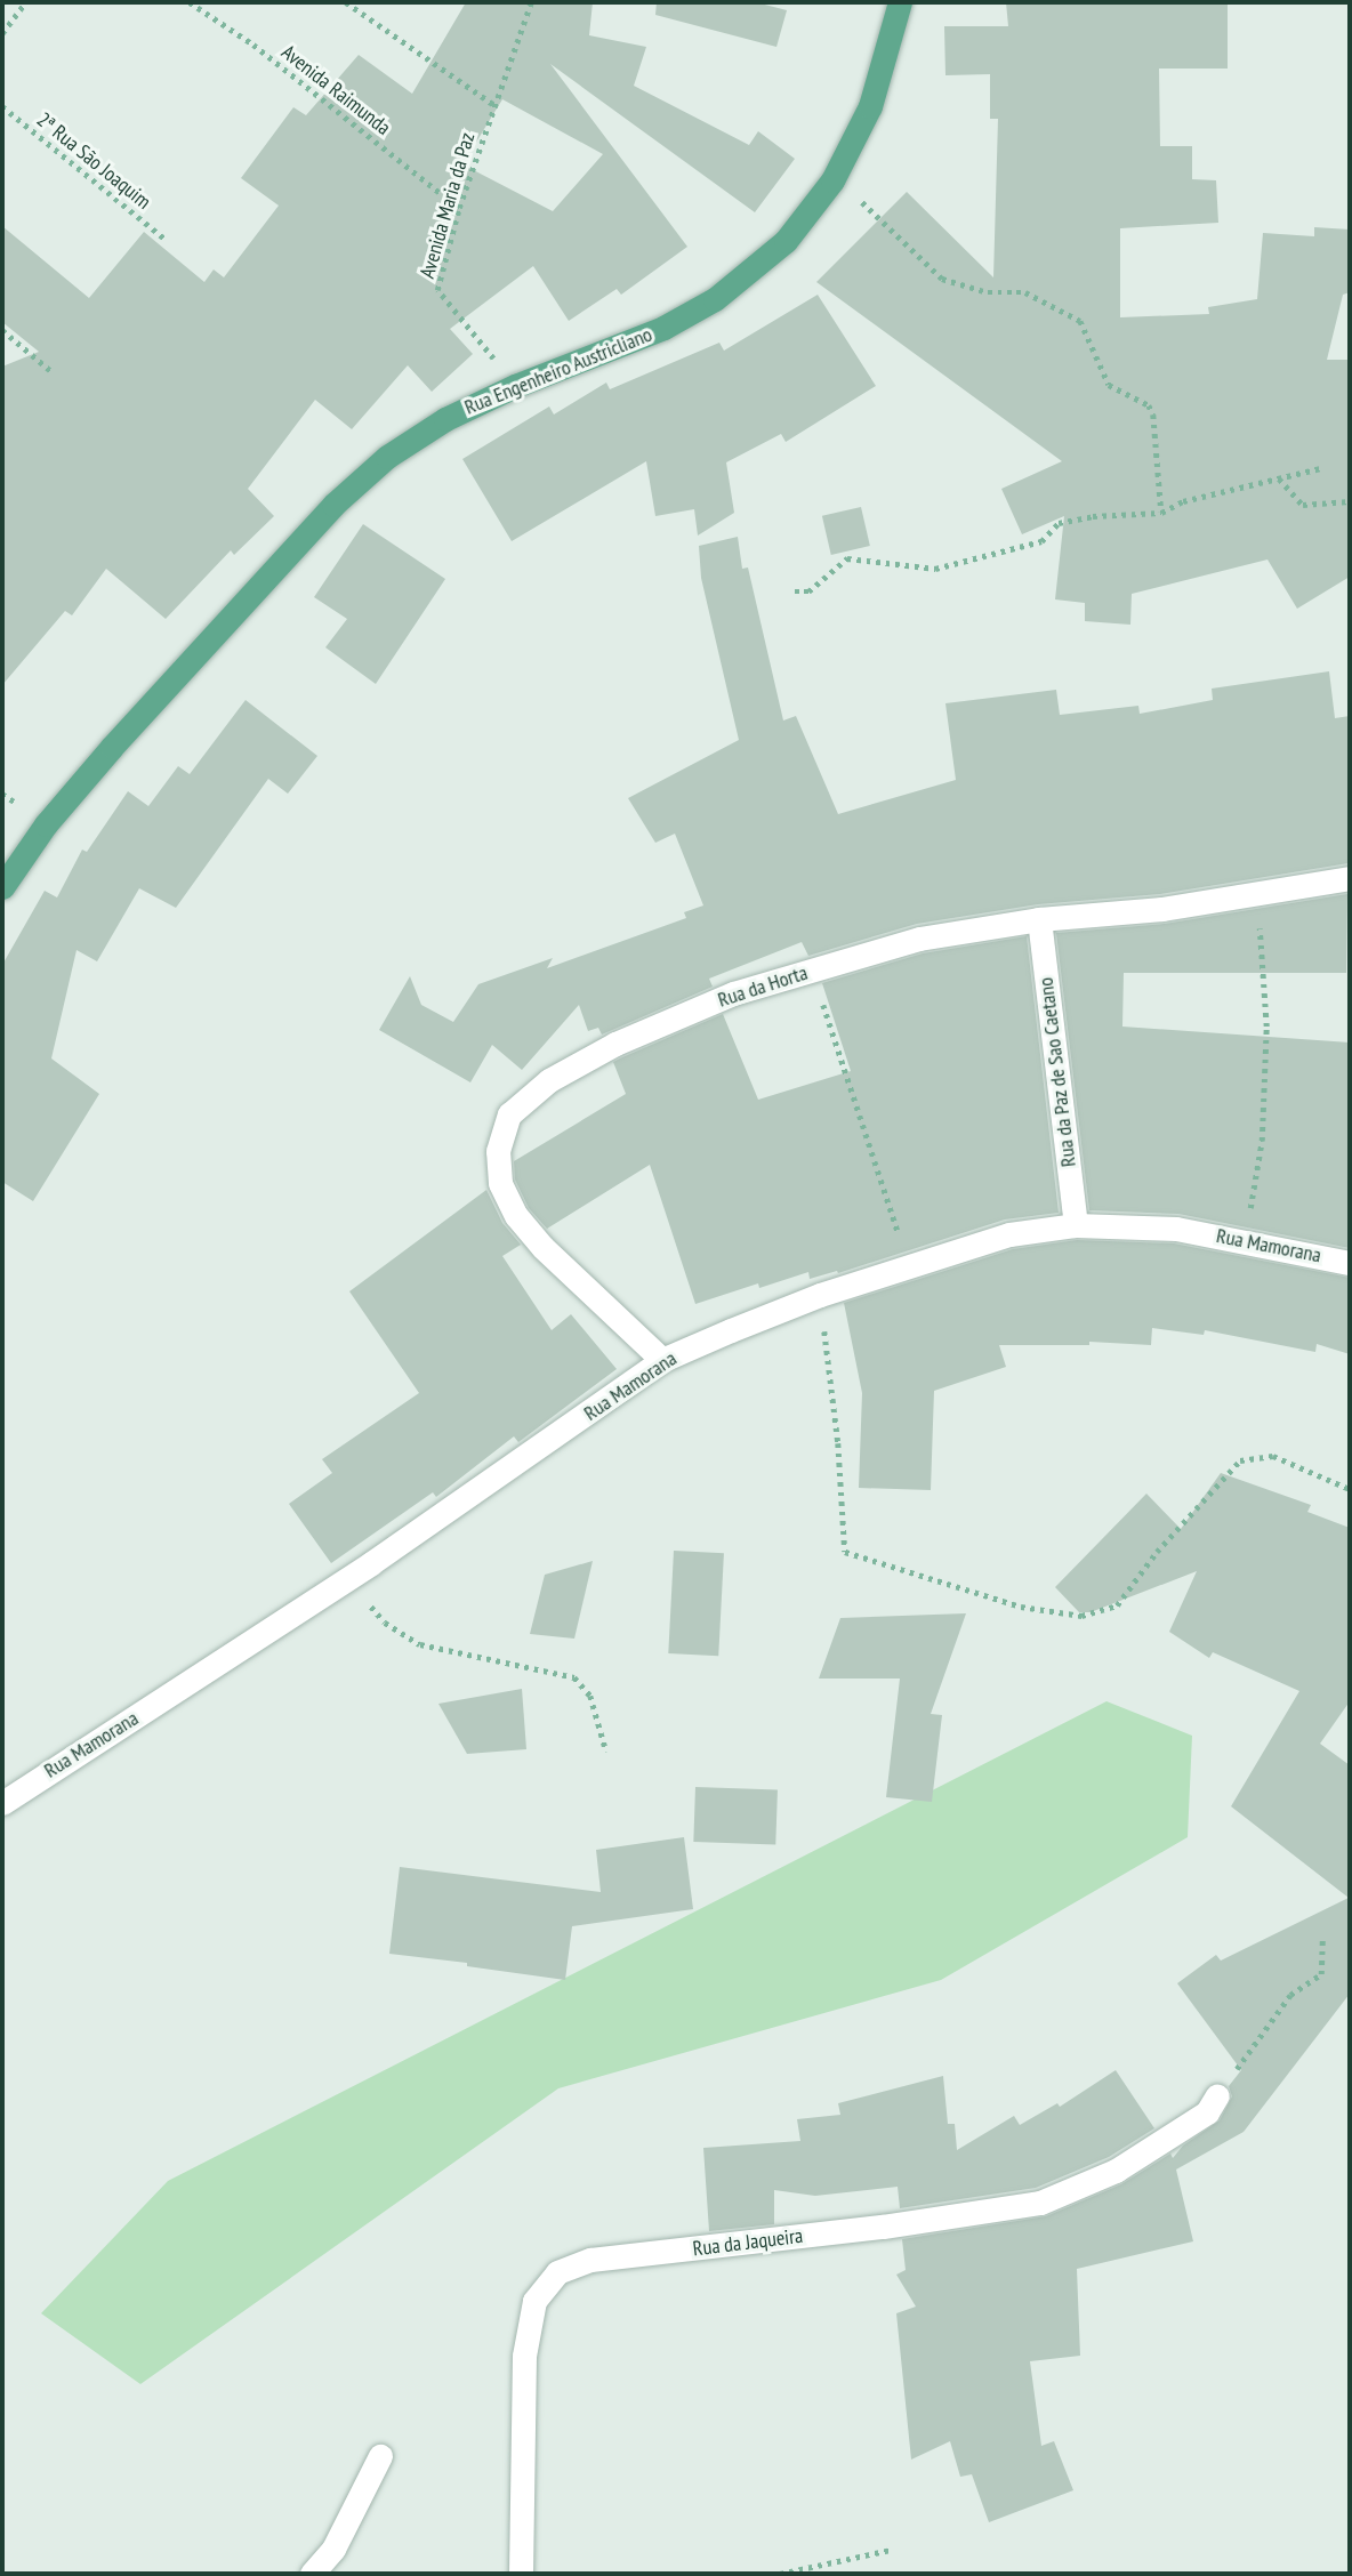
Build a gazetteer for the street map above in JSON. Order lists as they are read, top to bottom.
{
  "streets": {
    "main road": ["Rua Engenheiro Austricliano"],
    "street": [
      "Rua da Horta",
      "Rua da Paz de Sao Caetano",
      "Rua Mamorana",
      "Rua da Jaqueira"
    ],
    "path": ["Avenida Raimunda", "2ª Rua São Joaquim", "Avenida Maria da Paz"]
  },
  "crossings": [
    ["Avenida Raimunda", "Avenida Maria da Paz"],
    ["Avenida Maria da Paz", "Rua Engenheiro Austricliano"],
    ["Rua da Horta", "Rua da Paz de Sao Caetano"],
    ["Rua da Horta", "Rua Mamorana"],
    ["Rua da Paz de Sao Caetano", "Rua Mamorana"]
  ]
}
